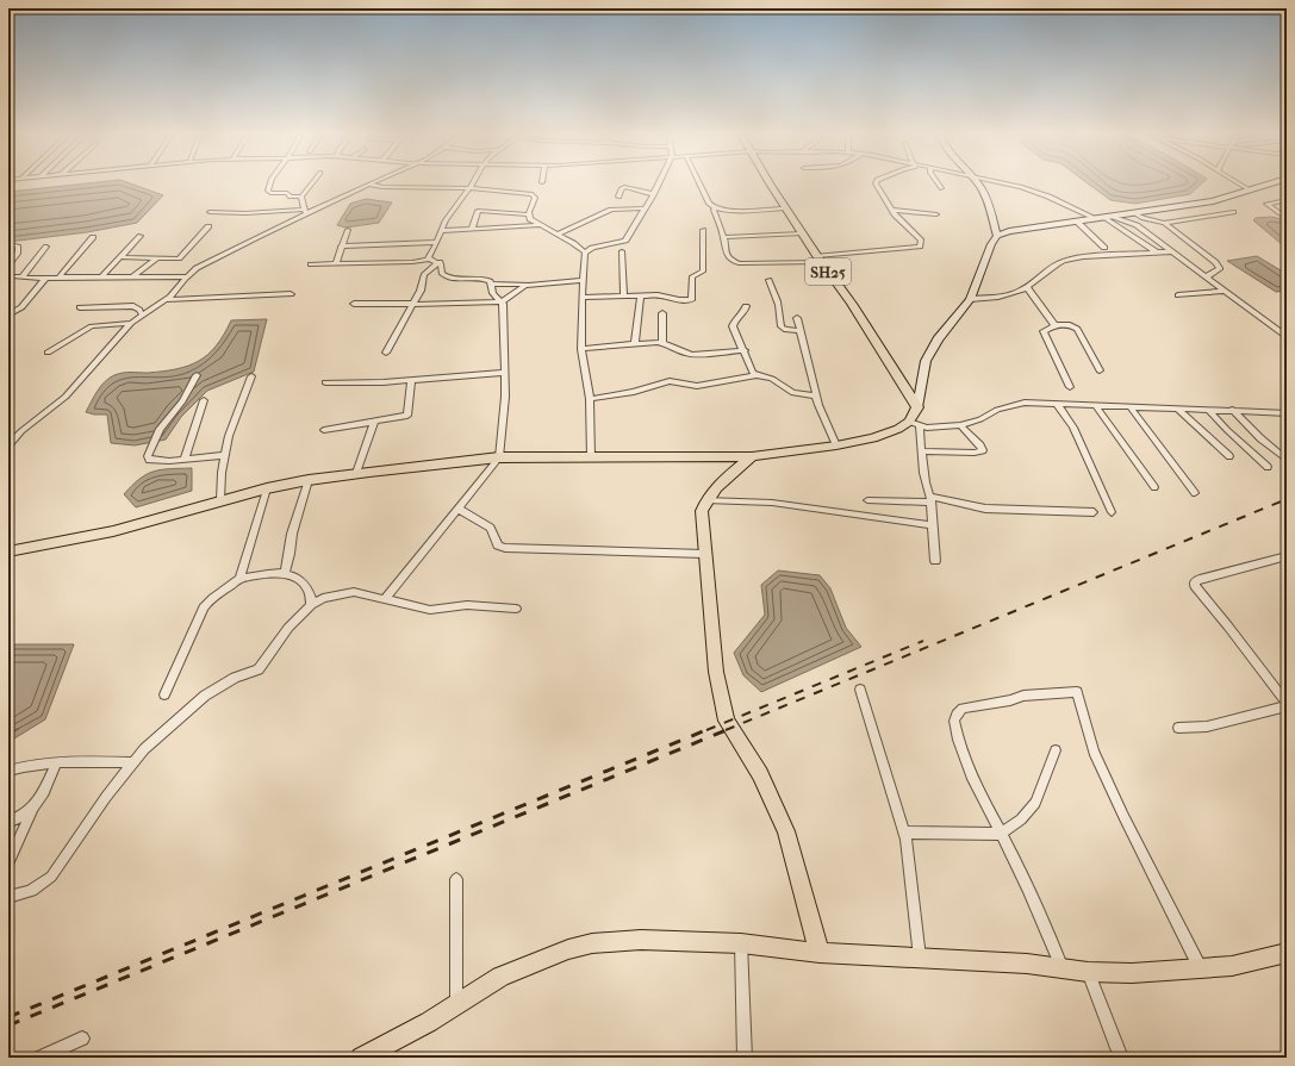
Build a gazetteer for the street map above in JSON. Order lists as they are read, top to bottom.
{
  "streets": {
    "main road": ["SH25"]
  }
}
